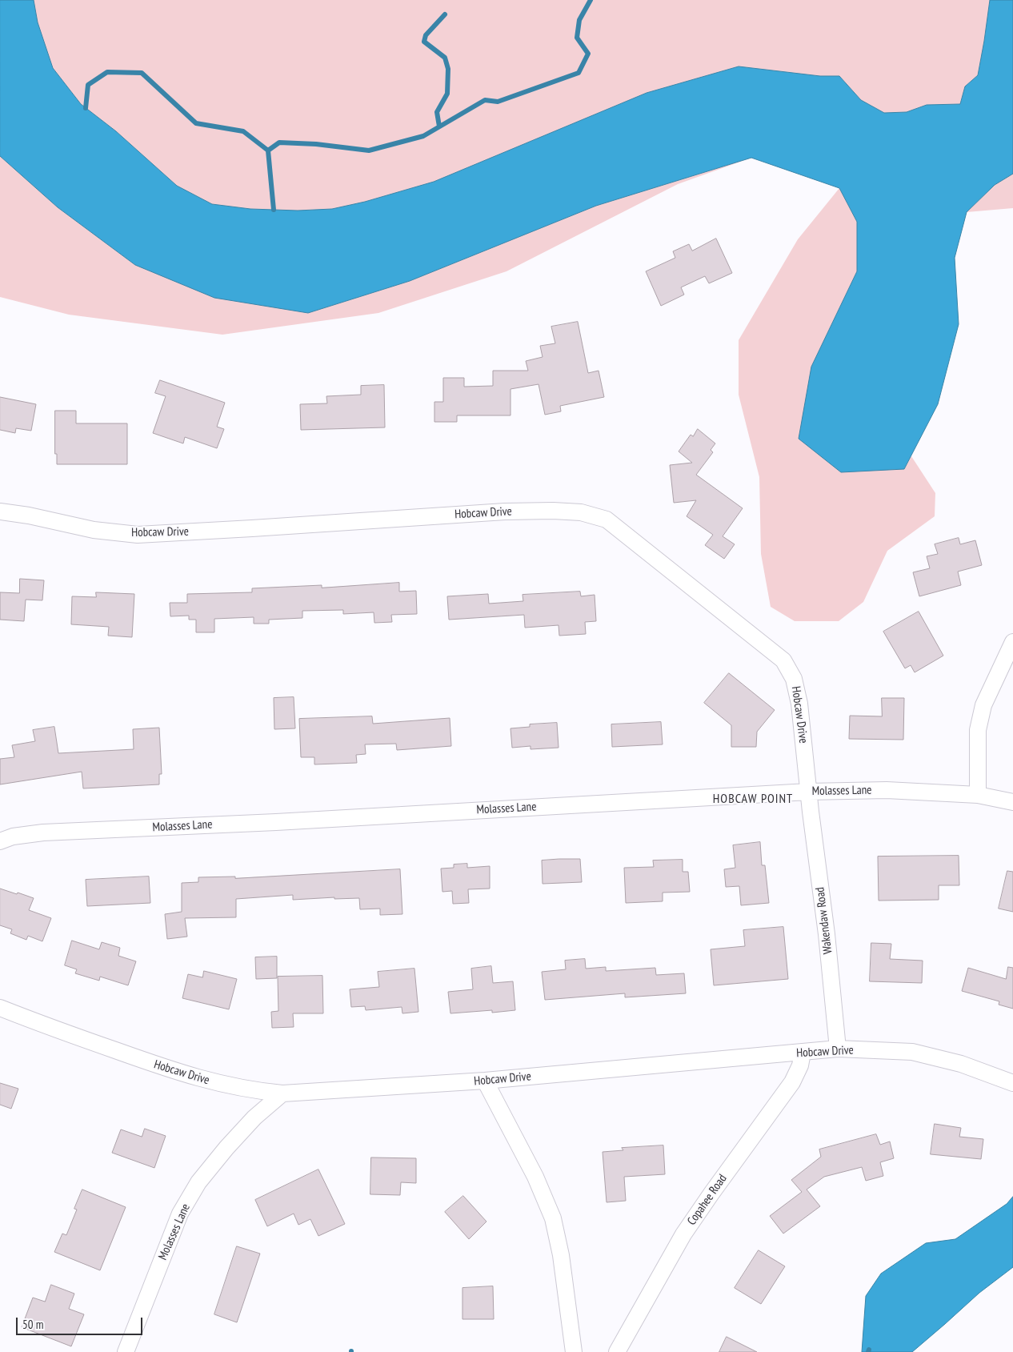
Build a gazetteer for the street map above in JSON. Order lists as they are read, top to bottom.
{
  "streets": {
    "street": [
      "Hobcaw Drive",
      "Molasses Lane",
      "Wakendaw Road",
      "Copahee Road"
    ]
  },
  "crossings": [
    ["Hobcaw Drive", "Molasses Lane"],
    ["Hobcaw Drive", "Wakendaw Road"],
    ["Hobcaw Drive", "Copahee Road"],
    ["Molasses Lane", "Wakendaw Road"]
  ],
  "districts": ["HOBCAW POINT"],
  "scale_bar": "50 m"
}
